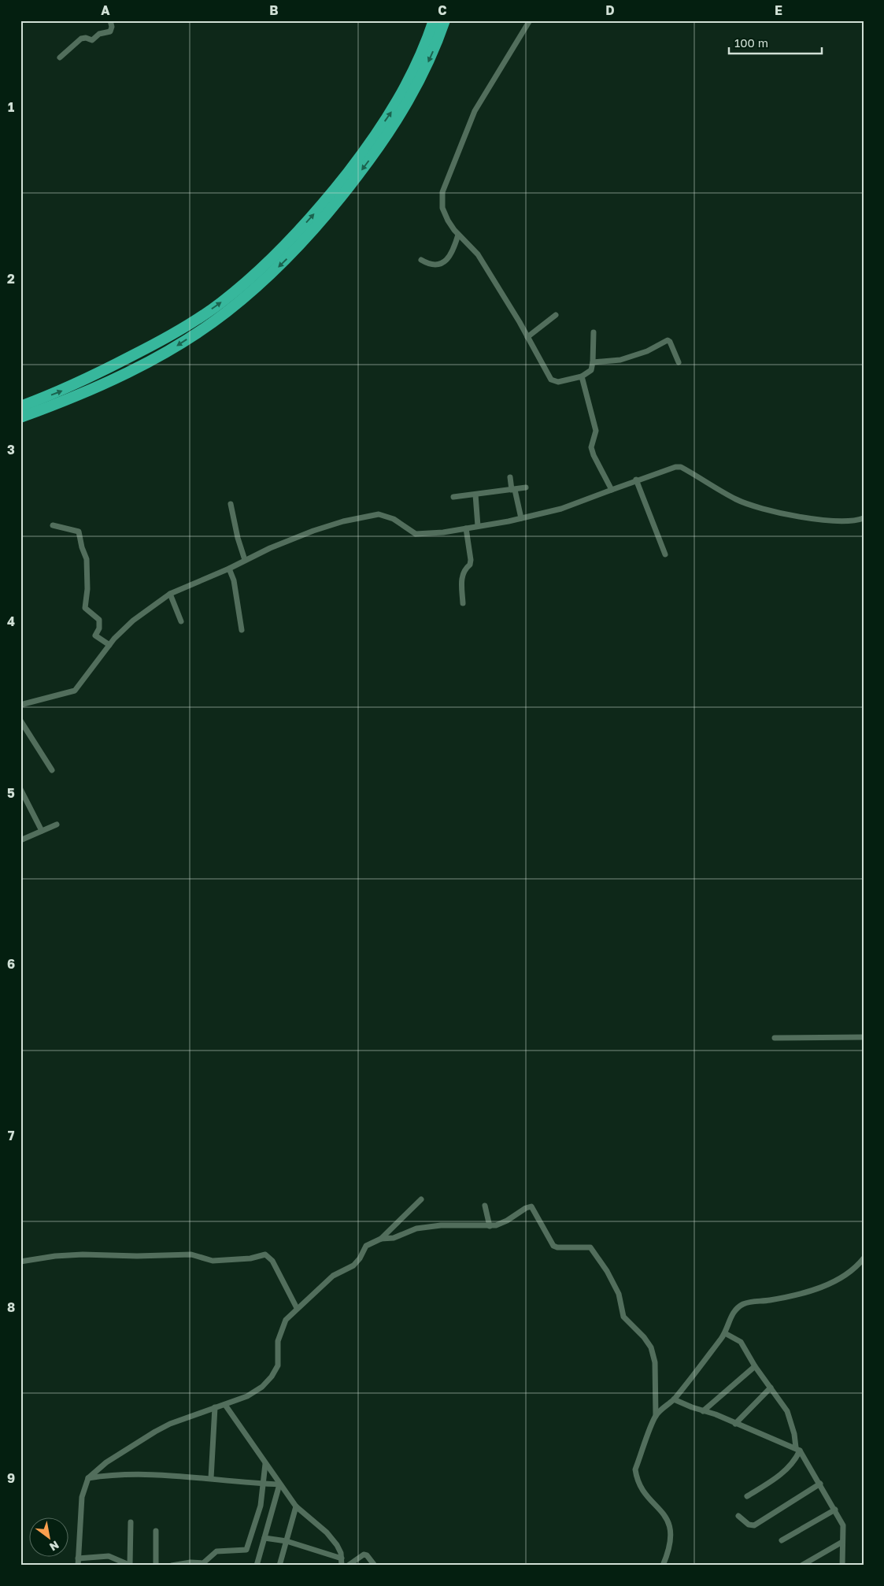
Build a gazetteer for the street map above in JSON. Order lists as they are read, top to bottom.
{
  "scale_bar": "100 m",
  "north": "bottom right",
  "grid": {
    "columns": [
      "A",
      "B",
      "C",
      "D",
      "E"
    ],
    "rows": [
      "1",
      "2",
      "3",
      "4",
      "5",
      "6",
      "7",
      "8",
      "9"
    ]
  }
}
